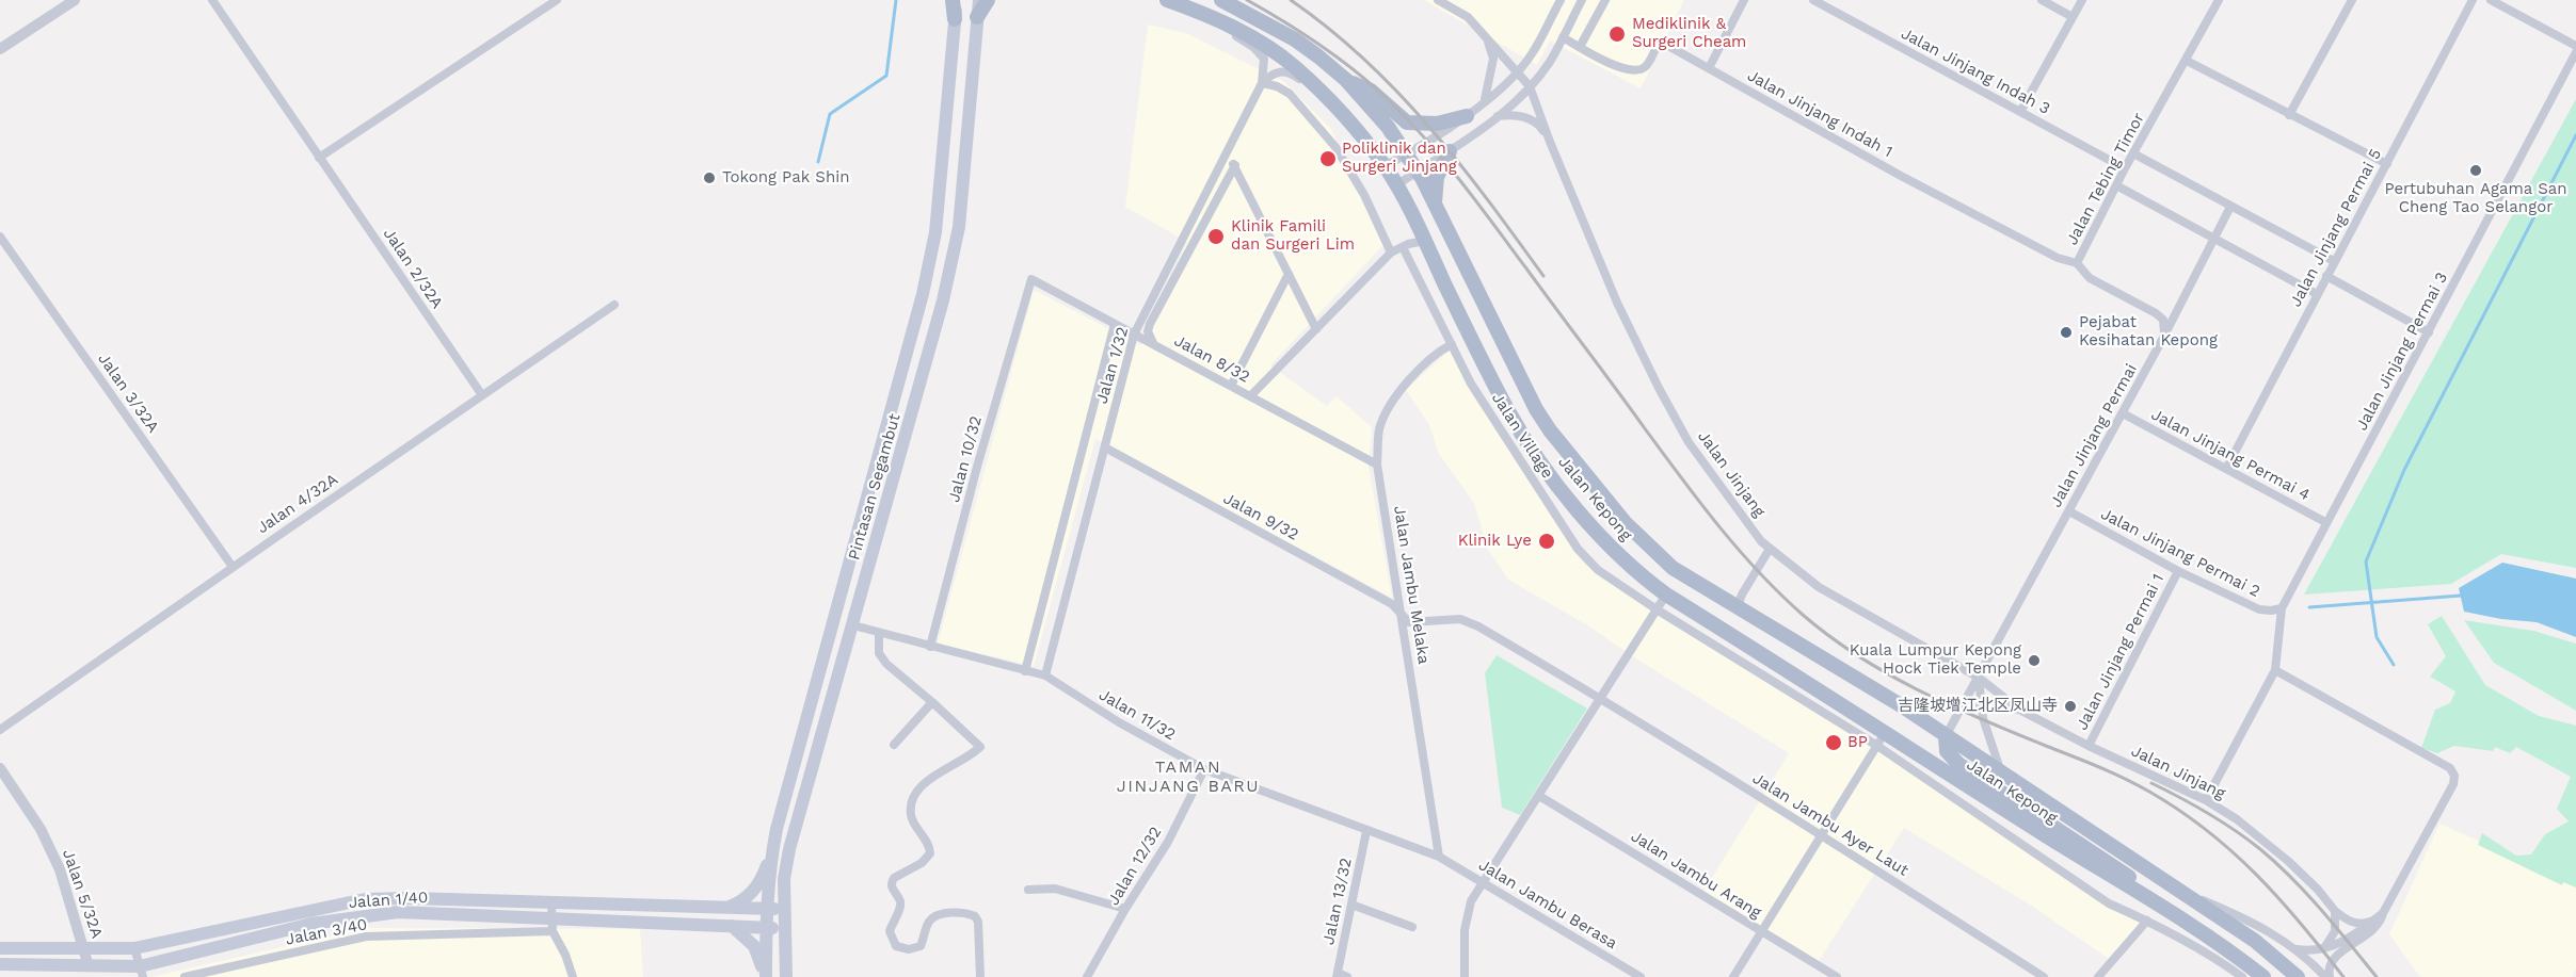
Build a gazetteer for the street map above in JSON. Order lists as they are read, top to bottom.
{
  "streets": {
    "main road": ["Pintasan Segambut", "Jalan Kepong", "Jalan 1/40"],
    "street": [
      "Jalan Jinjang Indah 3",
      "Jalan Jinjang Indah 1",
      "Jalan Tebing Timor",
      "Jalan Jinjang Permai 5",
      "Jalan 2/32A",
      "Jalan Jinjang Permai 3",
      "Jalan 8/32",
      "Jalan 1/32",
      "Jalan 3/32A",
      "Jalan Village",
      "Jalan Jinjang Permai",
      "Jalan Jinjang Permai 4",
      "Jalan 10/32",
      "Jalan Jinjang",
      "Jalan 4/32A",
      "Jalan 9/32",
      "Jalan Jinjang Permai 2",
      "Jalan Jambu Melaka",
      "Jalan Jinjang Permai 1",
      "Jalan 11/32",
      "Jalan Jambu Ayer Laut",
      "Jalan 12/32",
      "Jalan Jambu Arang",
      "Jalan 5/32A",
      "Jalan 13/32",
      "Jalan Jambu Berasa",
      "Jalan 3/40"
    ]
  },
  "crossings": [
    ["Jalan Jinjang Indah 3", "Jalan Tebing Timor"],
    ["Jalan Jinjang Indah 1", "Jalan Tebing Timor"],
    ["Jalan Tebing Timor", "Jalan Jinjang Permai"],
    ["Jalan Jinjang Permai 5", "Jalan Jinjang Permai 4"],
    ["Jalan 2/32A", "Jalan 4/32A"],
    ["Jalan Jinjang Permai 3", "Jalan Jinjang Permai 4"],
    ["Jalan Jinjang Permai 3", "Jalan Jinjang"],
    ["Jalan Jinjang Permai 3", "Jalan Jinjang Permai 2"],
    ["Jalan 8/32", "Jalan 1/32"],
    ["Jalan 8/32", "Jalan 10/32"],
    ["Jalan 8/32", "Jalan Jambu Melaka"],
    ["Jalan 1/32", "Jalan 9/32"],
    ["Jalan 1/32", "Jalan 11/32"],
    ["Jalan 3/32A", "Jalan 4/32A"],
    ["Jalan Village", "Jalan Jambu Melaka"],
    ["Jalan Jinjang Permai", "Jalan Jinjang Permai 4"],
    ["Jalan Jinjang Permai", "Jalan Jinjang"],
    ["Jalan Jinjang Permai", "Jalan Kepong"],
    ["Jalan Jinjang Permai", "Jalan Jinjang Permai 2"],
    ["Jalan 10/32", "Jalan 11/32"],
    ["Jalan Jinjang", "Jalan Jinjang Permai 1"],
    ["Pintasan Segambut", "Jalan 11/32"],
    ["Pintasan Segambut", "Jalan 1/40"],
    ["Jalan 9/32", "Jalan Jambu Melaka"],
    ["Jalan 9/32", "Jalan Jambu Ayer Laut"],
    ["Jalan Jinjang Permai 2", "Jalan Jinjang Permai 1"],
    ["Jalan Jambu Melaka", "Jalan 11/32"],
    ["Jalan Jambu Melaka", "Jalan Jambu Ayer Laut"],
    ["Jalan Jambu Melaka", "Jalan Jambu Berasa"],
    ["Jalan 11/32", "Jalan 12/32"],
    ["Jalan 11/32", "Jalan 13/32"],
    ["Jalan 11/32", "Jalan Jambu Berasa"],
    ["Jalan 5/32A", "Jalan 1/40"],
    ["Jalan 1/40", "Jalan 3/40"]
  ],
  "districts": ["TAMAN JINJANG BARU"],
  "places": [
    "Mediklinik & Surgeri Cheam",
    "Poliklinik dan Surgeri Jinjang",
    "Pertubuhan Agama San Cheng Tao Selangor",
    "Tokong Pak Shin",
    "Klinik Famili dan Surgeri Lim",
    "Pejabat Kesihatan Kepong",
    "Klinik Lye",
    "Kuala Lumpur Kepong Hock Tiek Temple",
    "吉隆坡增江北区凤山寺",
    "BP"
  ]
}
